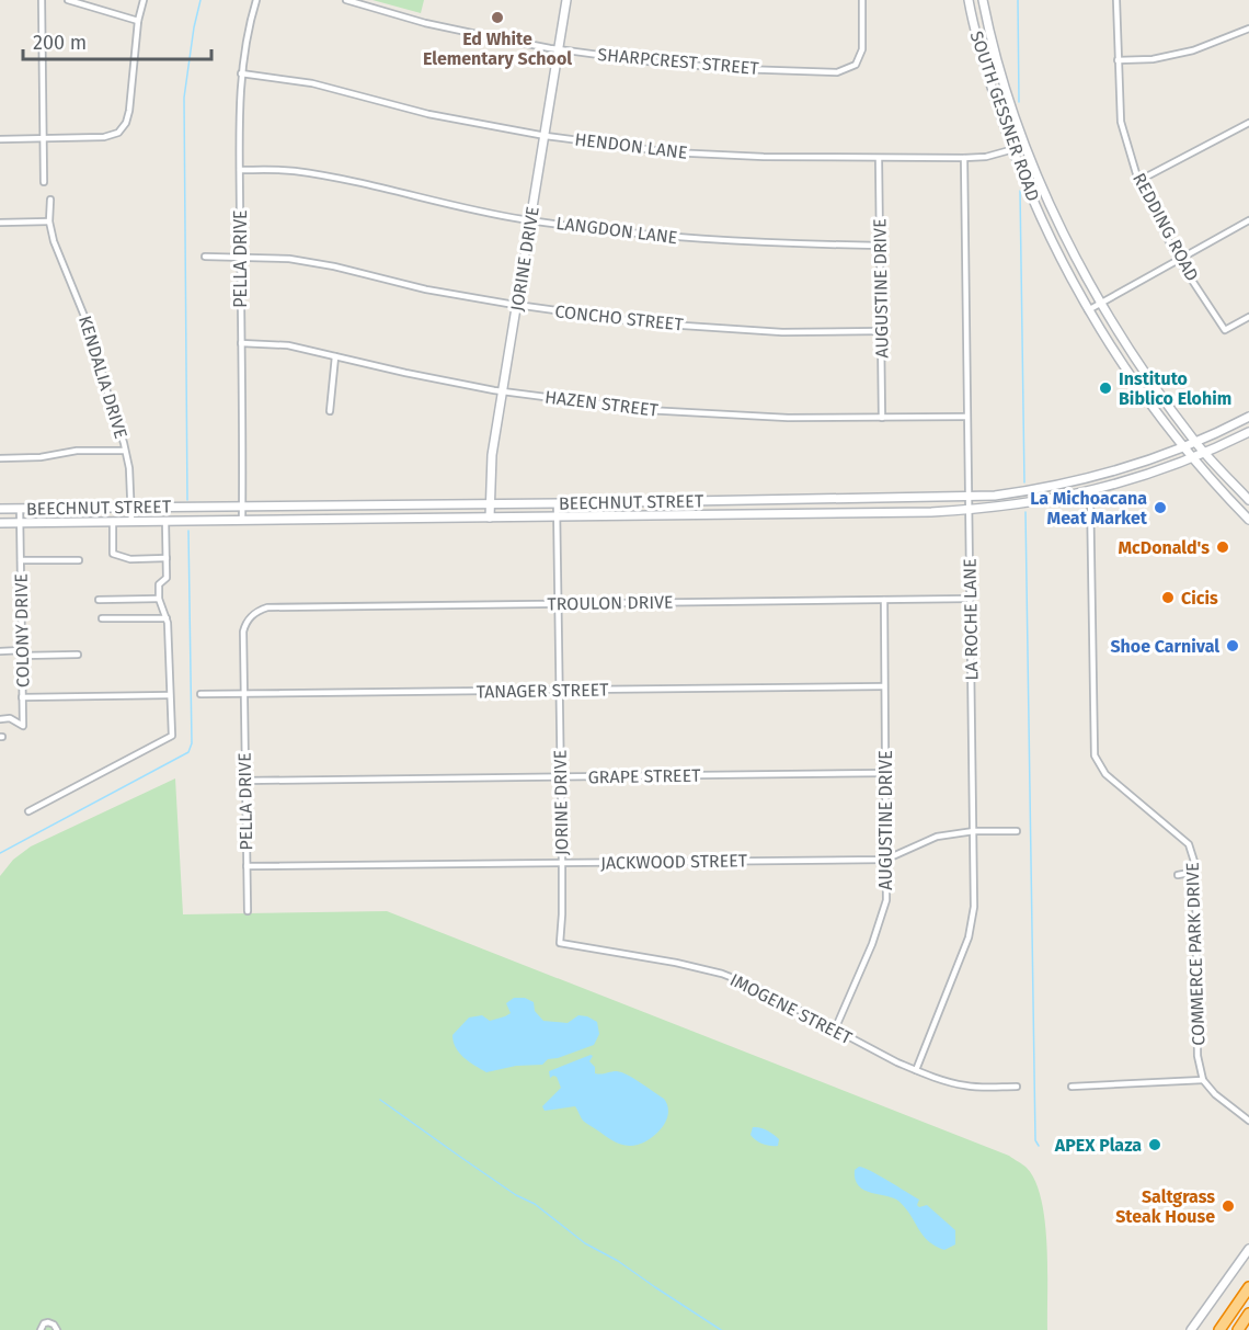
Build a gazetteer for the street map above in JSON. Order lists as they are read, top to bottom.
{
  "streets": {
    "main road": ["SOUTH GESSNER ROAD", "JORINE DRIVE", "BEECHNUT STREET"],
    "street": [
      "SHARPCREST STREET",
      "HENDON LANE",
      "REDDING ROAD",
      "LANGDON LANE",
      "PELLA DRIVE",
      "AUGUSTINE DRIVE",
      "CONCHO STREET",
      "KENDALIA DRIVE",
      "HAZEN STREET",
      "TROULON DRIVE",
      "LA ROCHE LANE",
      "COLONY DRIVE",
      "TANAGER STREET",
      "GRAPE STREET",
      "JACKWOOD STREET",
      "COMMERCE PARK DRIVE",
      "IMOGENE STREET"
    ]
  },
  "crossings": [
    ["SHARPCREST STREET", "JORINE DRIVE"],
    ["SOUTH GESSNER ROAD", "HENDON LANE"],
    ["SOUTH GESSNER ROAD", "BEECHNUT STREET"],
    ["HENDON LANE", "PELLA DRIVE"],
    ["HENDON LANE", "JORINE DRIVE"],
    ["HENDON LANE", "AUGUSTINE DRIVE"],
    ["HENDON LANE", "LA ROCHE LANE"],
    ["LANGDON LANE", "PELLA DRIVE"],
    ["LANGDON LANE", "JORINE DRIVE"],
    ["LANGDON LANE", "AUGUSTINE DRIVE"],
    ["PELLA DRIVE", "CONCHO STREET"],
    ["PELLA DRIVE", "HAZEN STREET"],
    ["PELLA DRIVE", "BEECHNUT STREET"],
    ["PELLA DRIVE", "TROULON DRIVE"],
    ["PELLA DRIVE", "TANAGER STREET"],
    ["PELLA DRIVE", "GRAPE STREET"],
    ["PELLA DRIVE", "JACKWOOD STREET"],
    ["JORINE DRIVE", "CONCHO STREET"],
    ["JORINE DRIVE", "HAZEN STREET"],
    ["JORINE DRIVE", "BEECHNUT STREET"],
    ["JORINE DRIVE", "TROULON DRIVE"],
    ["JORINE DRIVE", "TANAGER STREET"],
    ["JORINE DRIVE", "GRAPE STREET"],
    ["JORINE DRIVE", "JACKWOOD STREET"],
    ["JORINE DRIVE", "IMOGENE STREET"],
    ["AUGUSTINE DRIVE", "CONCHO STREET"],
    ["AUGUSTINE DRIVE", "HAZEN STREET"],
    ["AUGUSTINE DRIVE", "TROULON DRIVE"],
    ["AUGUSTINE DRIVE", "TANAGER STREET"],
    ["AUGUSTINE DRIVE", "GRAPE STREET"],
    ["AUGUSTINE DRIVE", "JACKWOOD STREET"],
    ["AUGUSTINE DRIVE", "IMOGENE STREET"],
    ["KENDALIA DRIVE", "BEECHNUT STREET"],
    ["HAZEN STREET", "LA ROCHE LANE"],
    ["BEECHNUT STREET", "LA ROCHE LANE"],
    ["BEECHNUT STREET", "COLONY DRIVE"],
    ["BEECHNUT STREET", "COMMERCE PARK DRIVE"],
    ["TROULON DRIVE", "LA ROCHE LANE"],
    ["LA ROCHE LANE", "JACKWOOD STREET"],
    ["LA ROCHE LANE", "IMOGENE STREET"]
  ],
  "places": [
    "Ed White Elementary School",
    "Instituto Biblico Elohim",
    "La Michoacana Meat Market",
    "McDonald's",
    "Cicis",
    "Shoe Carnival",
    "APEX Plaza",
    "Saltgrass Steak House"
  ],
  "scale_bar": "200 m"
}
